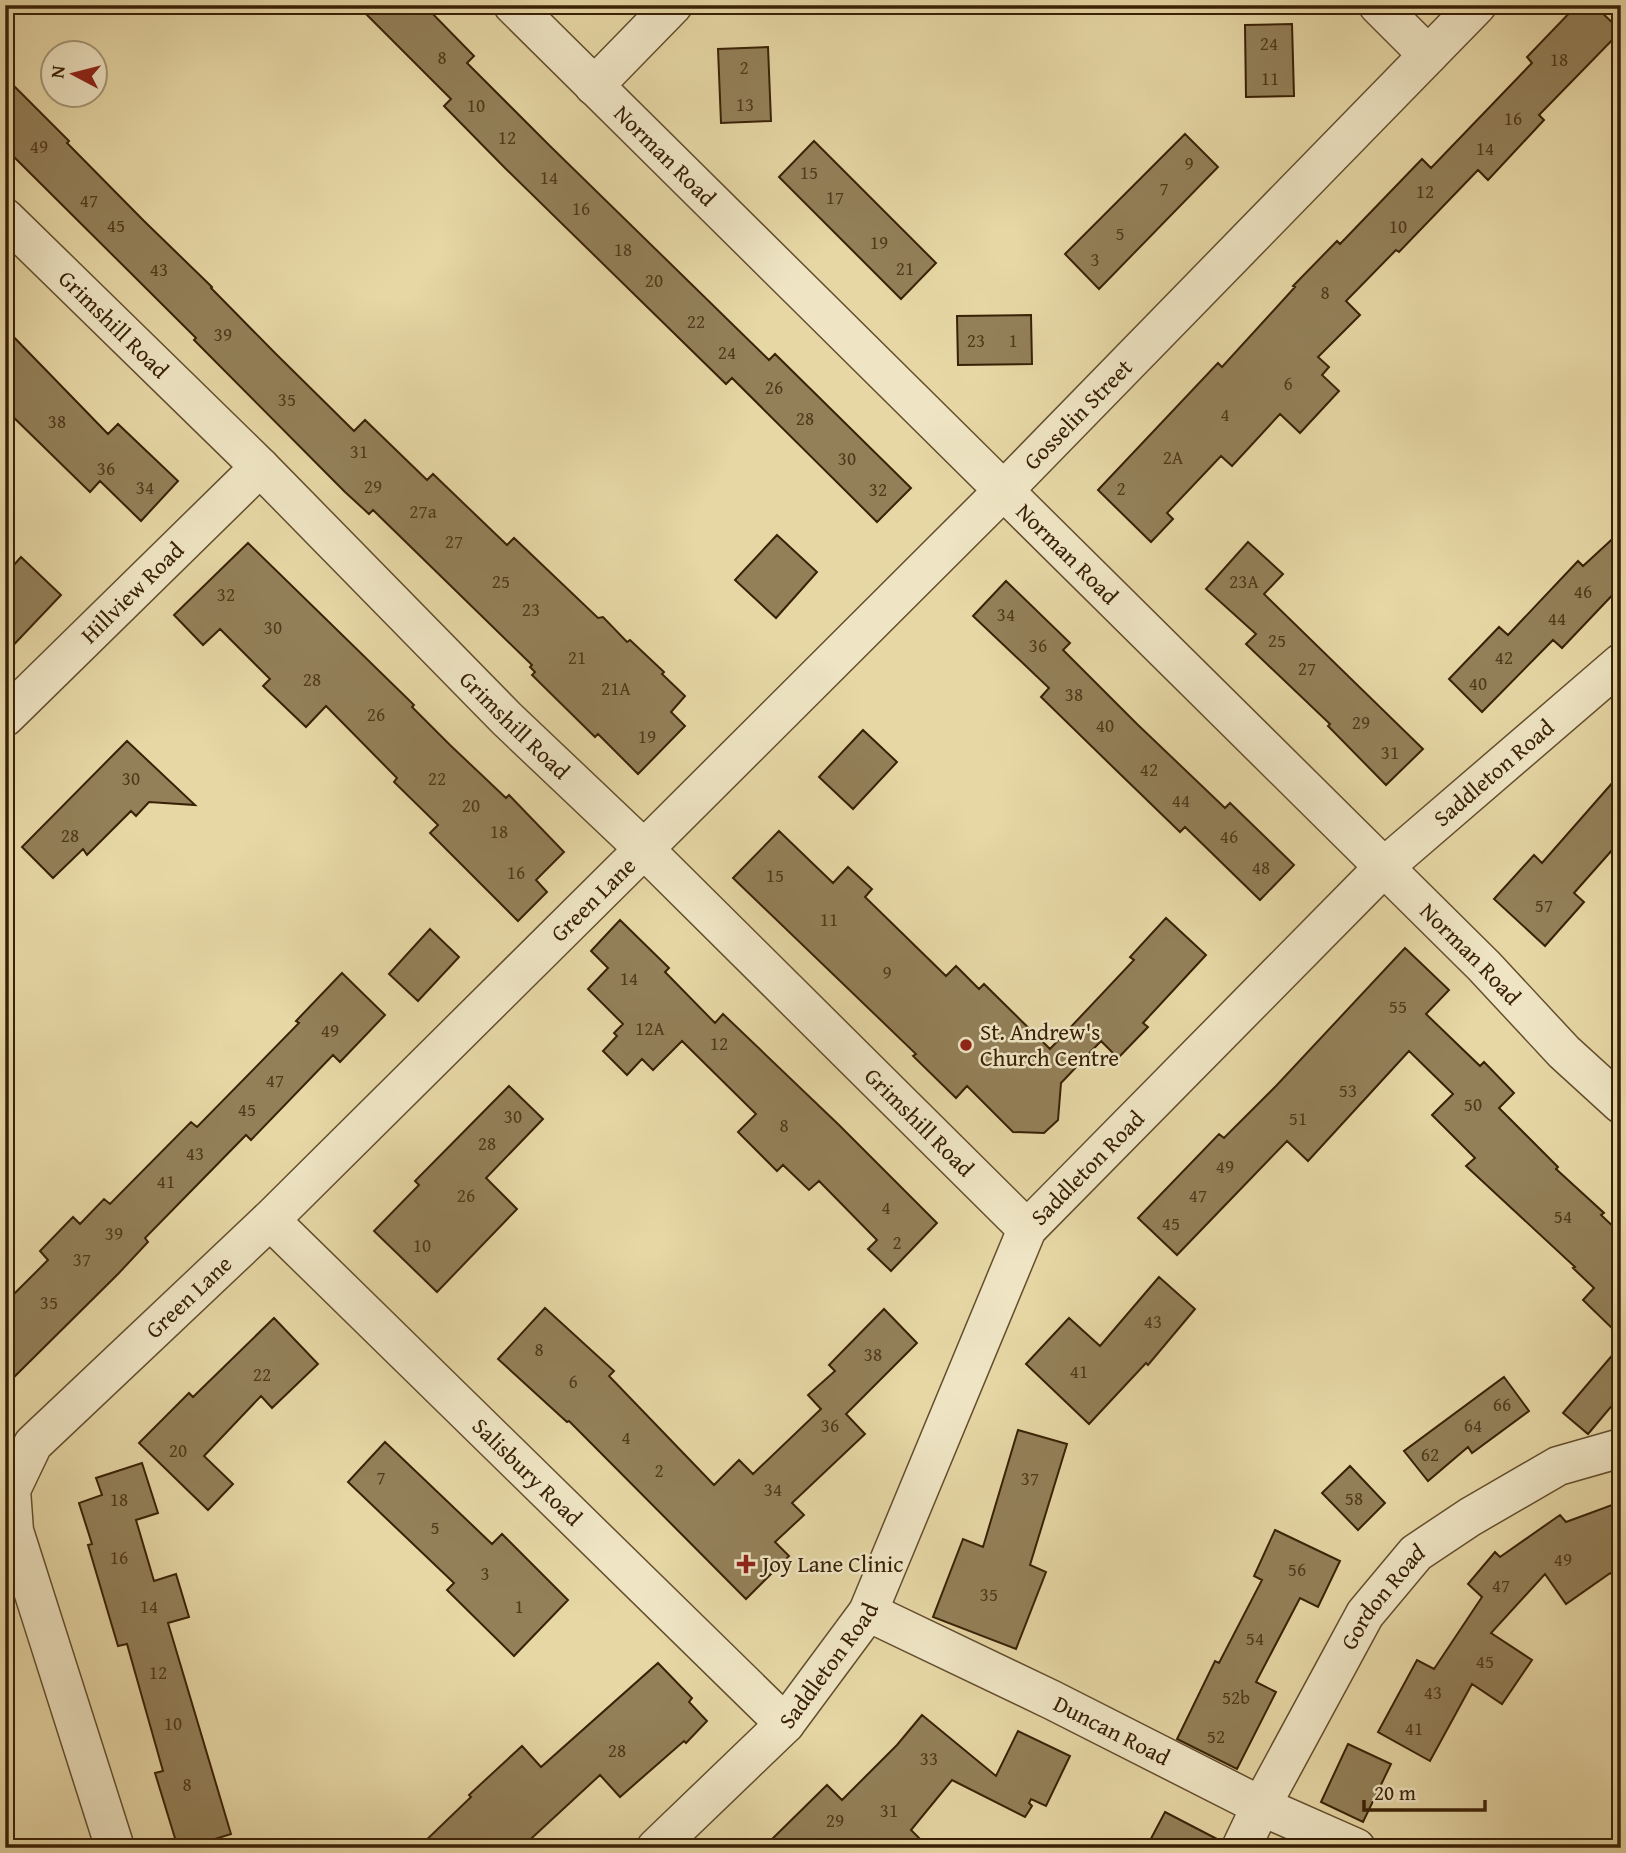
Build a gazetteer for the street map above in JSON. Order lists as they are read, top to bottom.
{
  "streets": {
    "street": [
      "Norman Road",
      "Grimshill Road",
      "Gosselin Street",
      "Hillview Road",
      "Saddleton Road",
      "Green Lane",
      "Salisbury Road",
      "Gordon Road",
      "Duncan Road"
    ]
  },
  "crossings": [
    ["Norman Road", "Gosselin Street"],
    ["Norman Road", "Saddleton Road"],
    ["Grimshill Road", "Gosselin Street"],
    ["Grimshill Road", "Hillview Road"],
    ["Grimshill Road", "Saddleton Road"],
    ["Grimshill Road", "Green Lane"],
    ["Gosselin Street", "Green Lane"],
    ["Saddleton Road", "Salisbury Road"],
    ["Saddleton Road", "Duncan Road"],
    ["Green Lane", "Salisbury Road"],
    ["Gordon Road", "Duncan Road"]
  ],
  "places": {
    "other": ["St. Andrew's Church Centre"],
    "health": ["Joy Lane Clinic"]
  },
  "house_numbers": [
    "24",
    "8",
    "18",
    "2",
    "11",
    "13",
    "10",
    "16",
    "12",
    "49",
    "14",
    "9",
    "15",
    "14",
    "7",
    "12",
    "17",
    "47",
    "16",
    "45",
    "10",
    "5",
    "19",
    "18",
    "3",
    "21",
    "43",
    "20",
    "8",
    "22",
    "39",
    "23",
    "1",
    "24",
    "6",
    "26",
    "35",
    "4",
    "28",
    "38",
    "31",
    "2A",
    "30",
    "36",
    "29",
    "34",
    "2",
    "32",
    "27a",
    "27",
    "25",
    "23A",
    "46",
    "32",
    "23",
    "34",
    "44",
    "30",
    "25",
    "36",
    "21",
    "42",
    "27",
    "28",
    "40",
    "21A",
    "38",
    "26",
    "29",
    "40",
    "19",
    "31",
    "42",
    "30",
    "22",
    "44",
    "20",
    "18",
    "28",
    "46",
    "48",
    "16",
    "15",
    "57",
    "11",
    "9",
    "14",
    "55",
    "12A",
    "49",
    "12",
    "47",
    "53",
    "50",
    "45",
    "30",
    "51",
    "8",
    "28",
    "43",
    "49",
    "41",
    "26",
    "47",
    "4",
    "54",
    "45",
    "39",
    "2",
    "10",
    "37",
    "35",
    "43",
    "8",
    "38",
    "41",
    "22",
    "6",
    "66",
    "36",
    "64",
    "4",
    "20",
    "62",
    "2",
    "7",
    "37",
    "34",
    "58",
    "18",
    "5",
    "16",
    "49",
    "56",
    "3",
    "47",
    "35",
    "14",
    "1",
    "54",
    "45",
    "12",
    "43",
    "52b",
    "10",
    "41",
    "52",
    "28",
    "33",
    "8",
    "31",
    "29"
  ],
  "scale_bar": "20 m",
  "north": "left"
}
